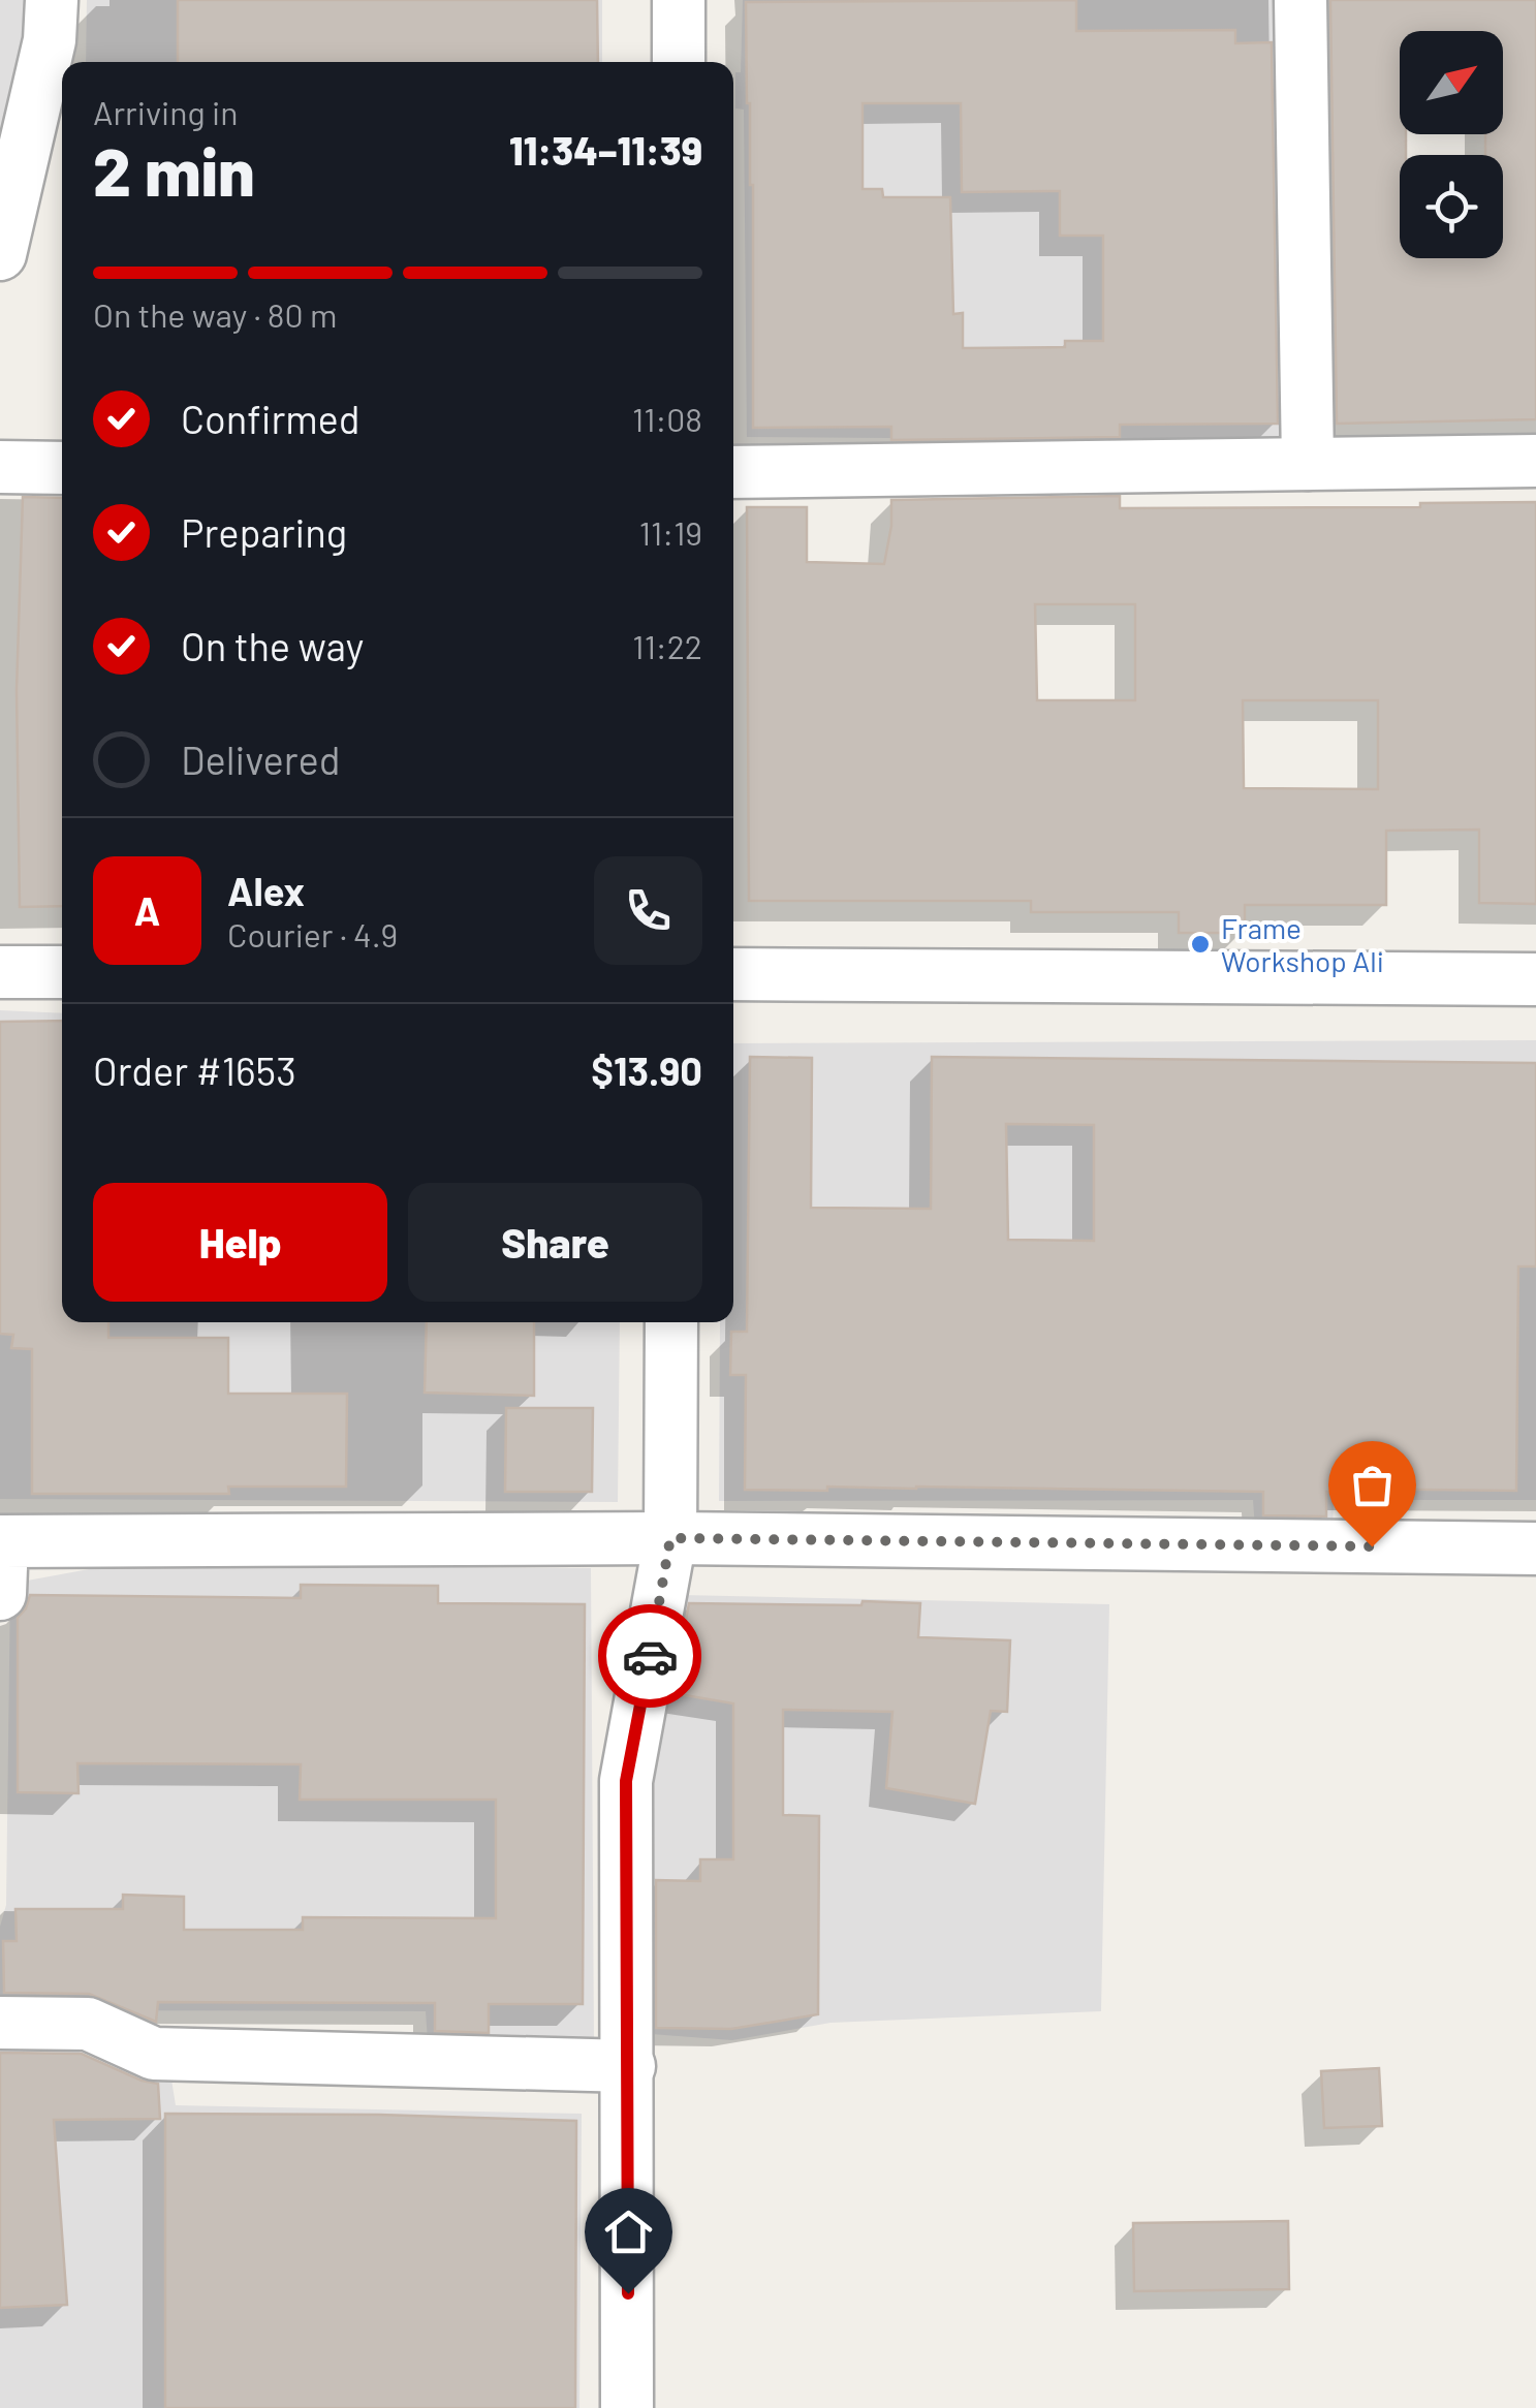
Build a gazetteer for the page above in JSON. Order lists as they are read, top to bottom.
{
  "places": ["Frame Workshop Ali"],
  "north": "top right",
  "page": {
    "heading": ["2 min", "Arriving in", "11:34–11:39"],
    "panel": [
      "Alex",
      "Courier · 4.9",
      "Order #1653",
      "$13.90"
    ],
    "bar": "On the way · 80 m",
    "list": [
      ["Confirmed", "11:08"],
      ["Preparing", "11:19"],
      ["On the way", "11:22"],
      "Delivered"
    ],
    "round": "A",
    "buttons": ["Help", "Share"]
  }
}
